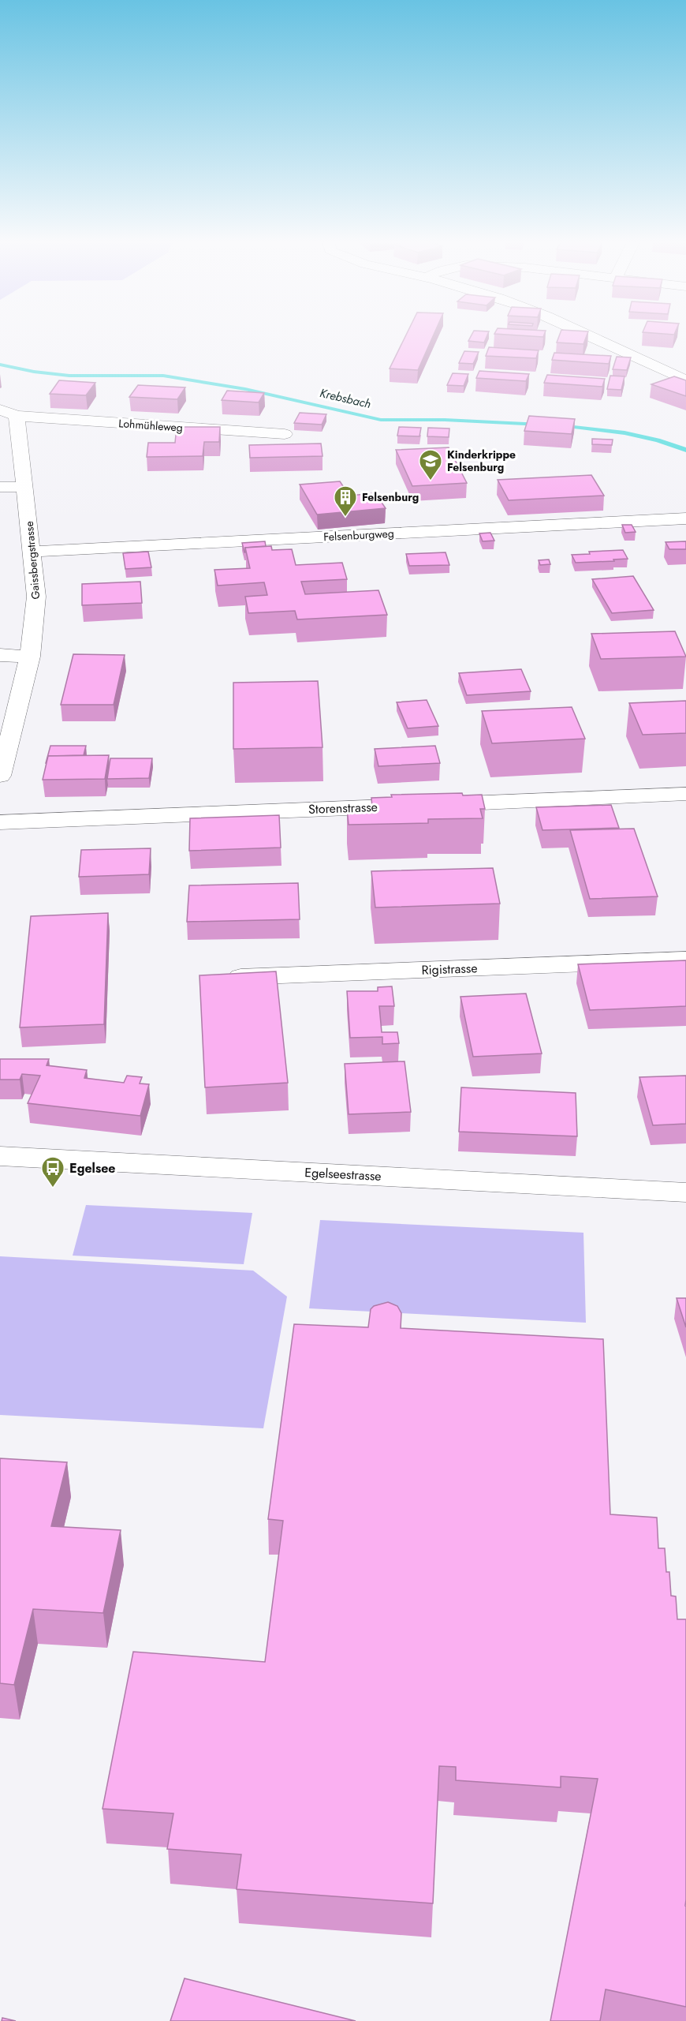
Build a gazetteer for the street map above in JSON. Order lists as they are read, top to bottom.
{
  "streets": {
    "street": [
      "Lohmühleweg",
      "Felsenburgweg",
      "Gaissbergstrasse",
      "Storenstrasse",
      "Rigistrasse",
      "Egelseestrasse"
    ]
  },
  "crossings": [
    ["Lohmühleweg", "Gaissbergstrasse"],
    ["Felsenburgweg", "Gaissbergstrasse"]
  ],
  "water": ["Krebsbach"],
  "places": {
    "school or university": ["Kinderkrippe Felsenburg"],
    "building": ["Felsenburg"],
    "bus stop": ["Egelsee"]
  }
}
